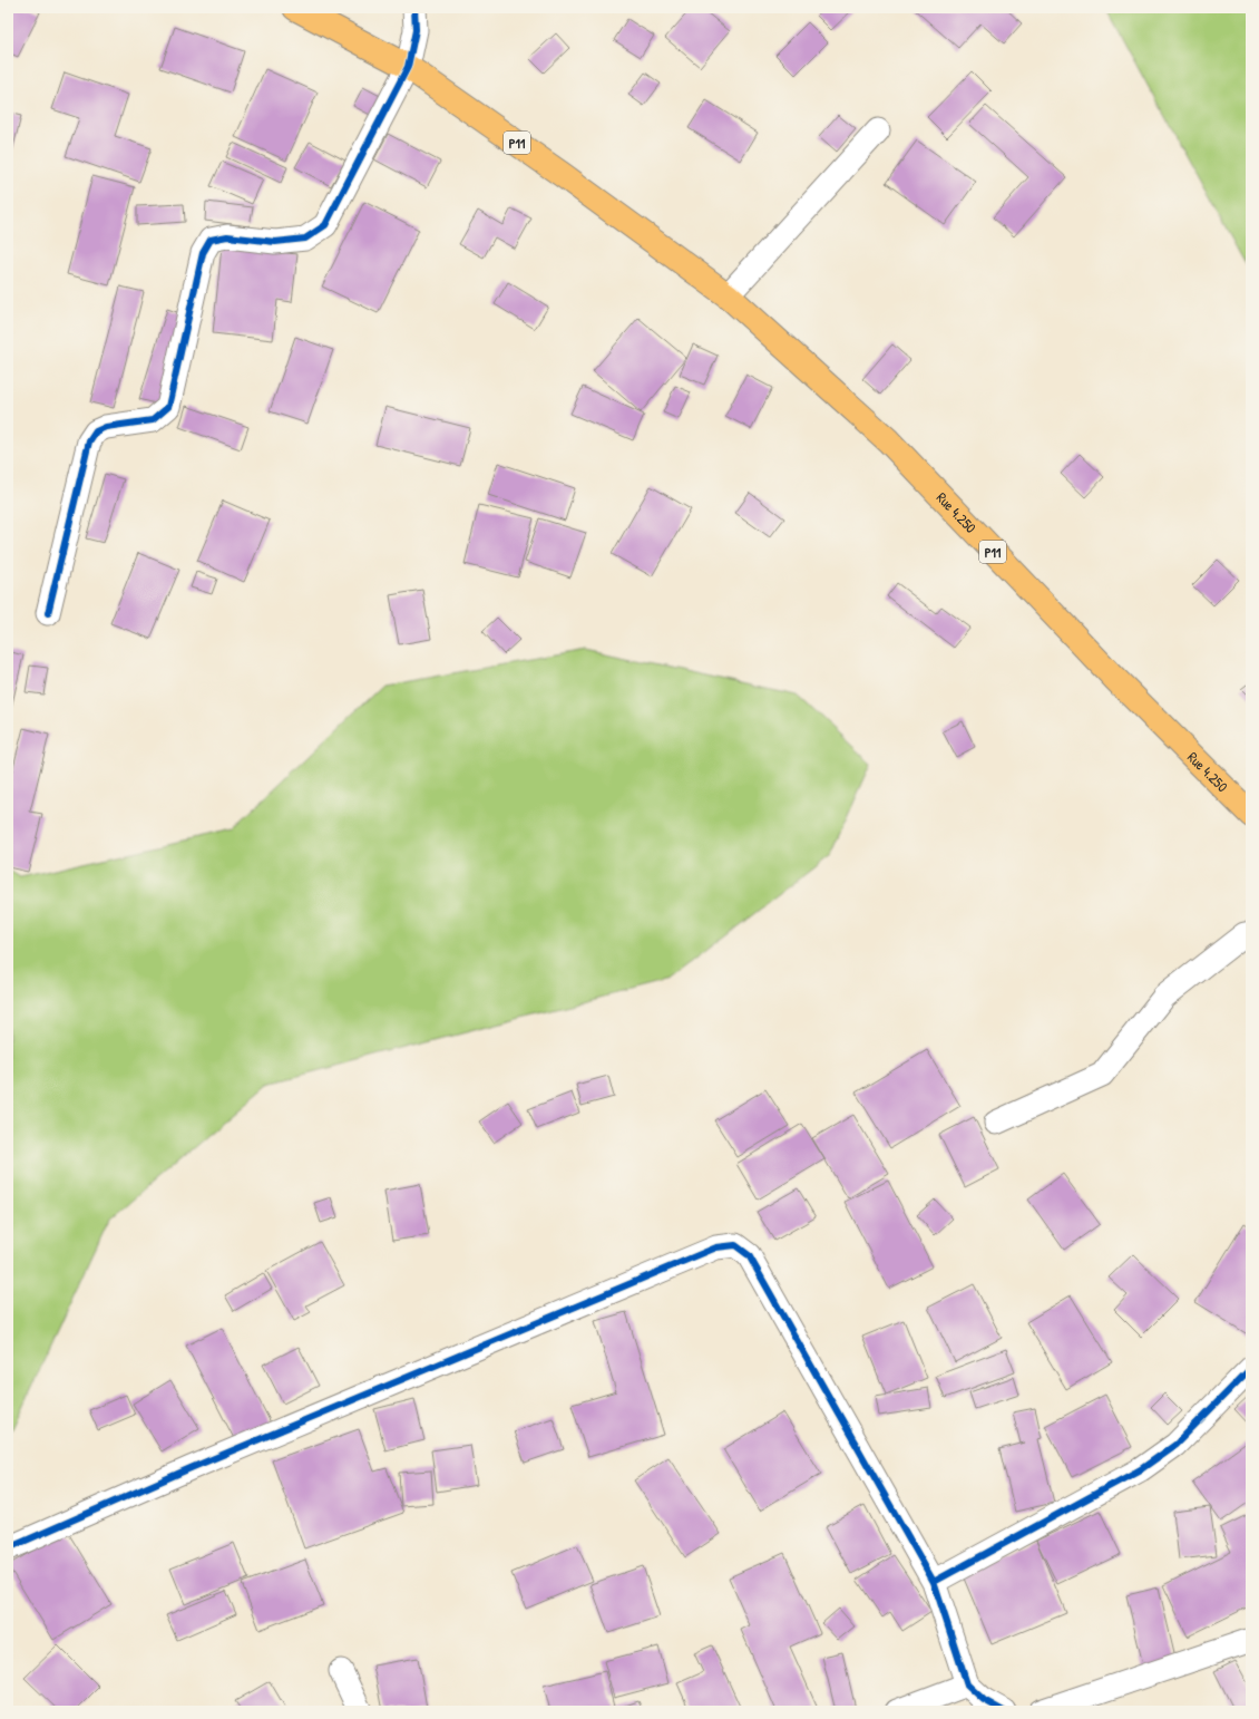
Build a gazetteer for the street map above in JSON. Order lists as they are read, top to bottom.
{
  "streets": {
    "main road": ["P11", "Rue 4.250"]
  },
  "crossings": [
    ["P11", "Rue 4.250"]
  ]
}
